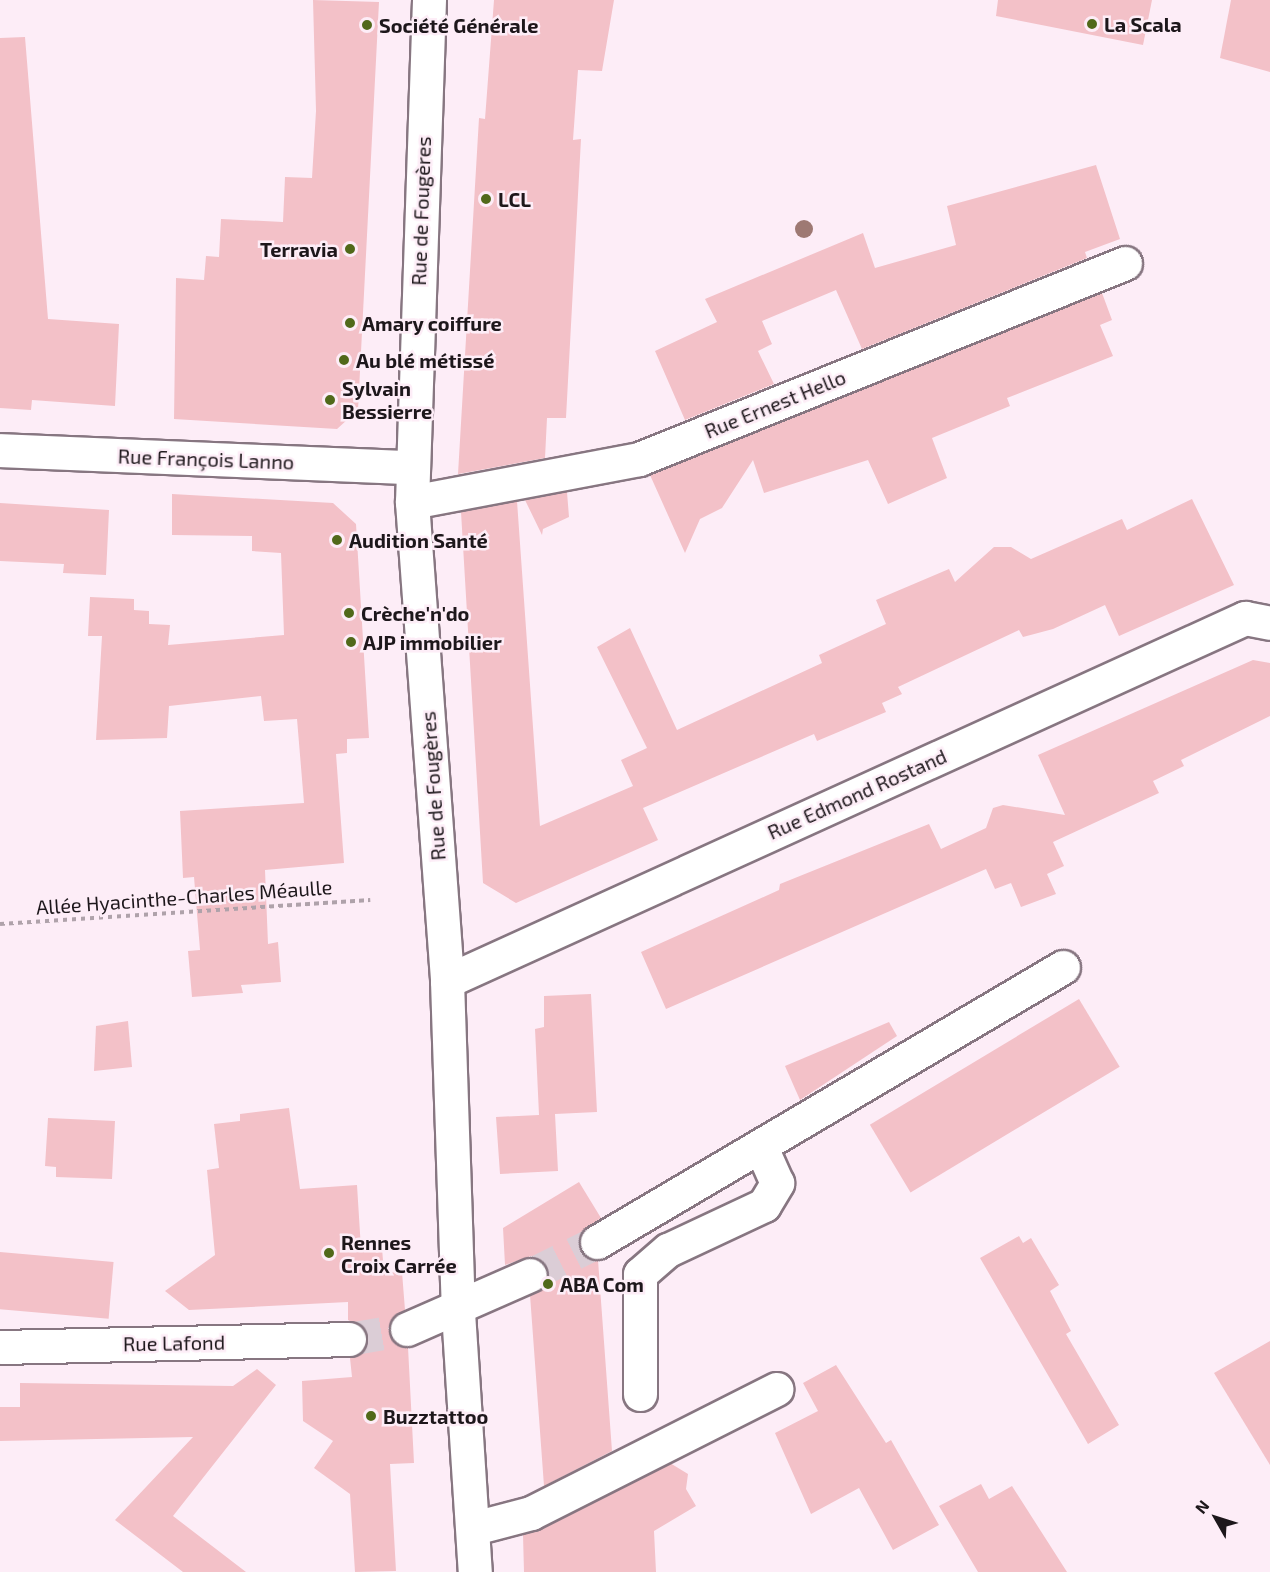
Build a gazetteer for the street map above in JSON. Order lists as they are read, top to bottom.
{
  "streets": {
    "street": [
      "Rue de Fougères",
      "Rue Ernest Hello",
      "Rue François Lanno",
      "Rue Edmond Rostand",
      "Rue Lafond"
    ],
    "path": ["Allée Hyacinthe-Charles Méaulle"]
  },
  "crossings": [
    ["Rue de Fougères", "Rue Ernest Hello"],
    ["Rue de Fougères", "Rue François Lanno"],
    ["Rue de Fougères", "Rue Edmond Rostand"]
  ],
  "places": [
    "La Scala",
    "Société Générale",
    "LCL",
    "Terravia",
    "Amary coiffure",
    "Au blé métissé",
    "Sylvain Bessierre",
    "Audition Santé",
    "Crèche'n'do",
    "AJP immobilier",
    "Rennes Croix Carrée",
    "ABA Com",
    "Buzztattoo"
  ],
  "north": "top left"
}
